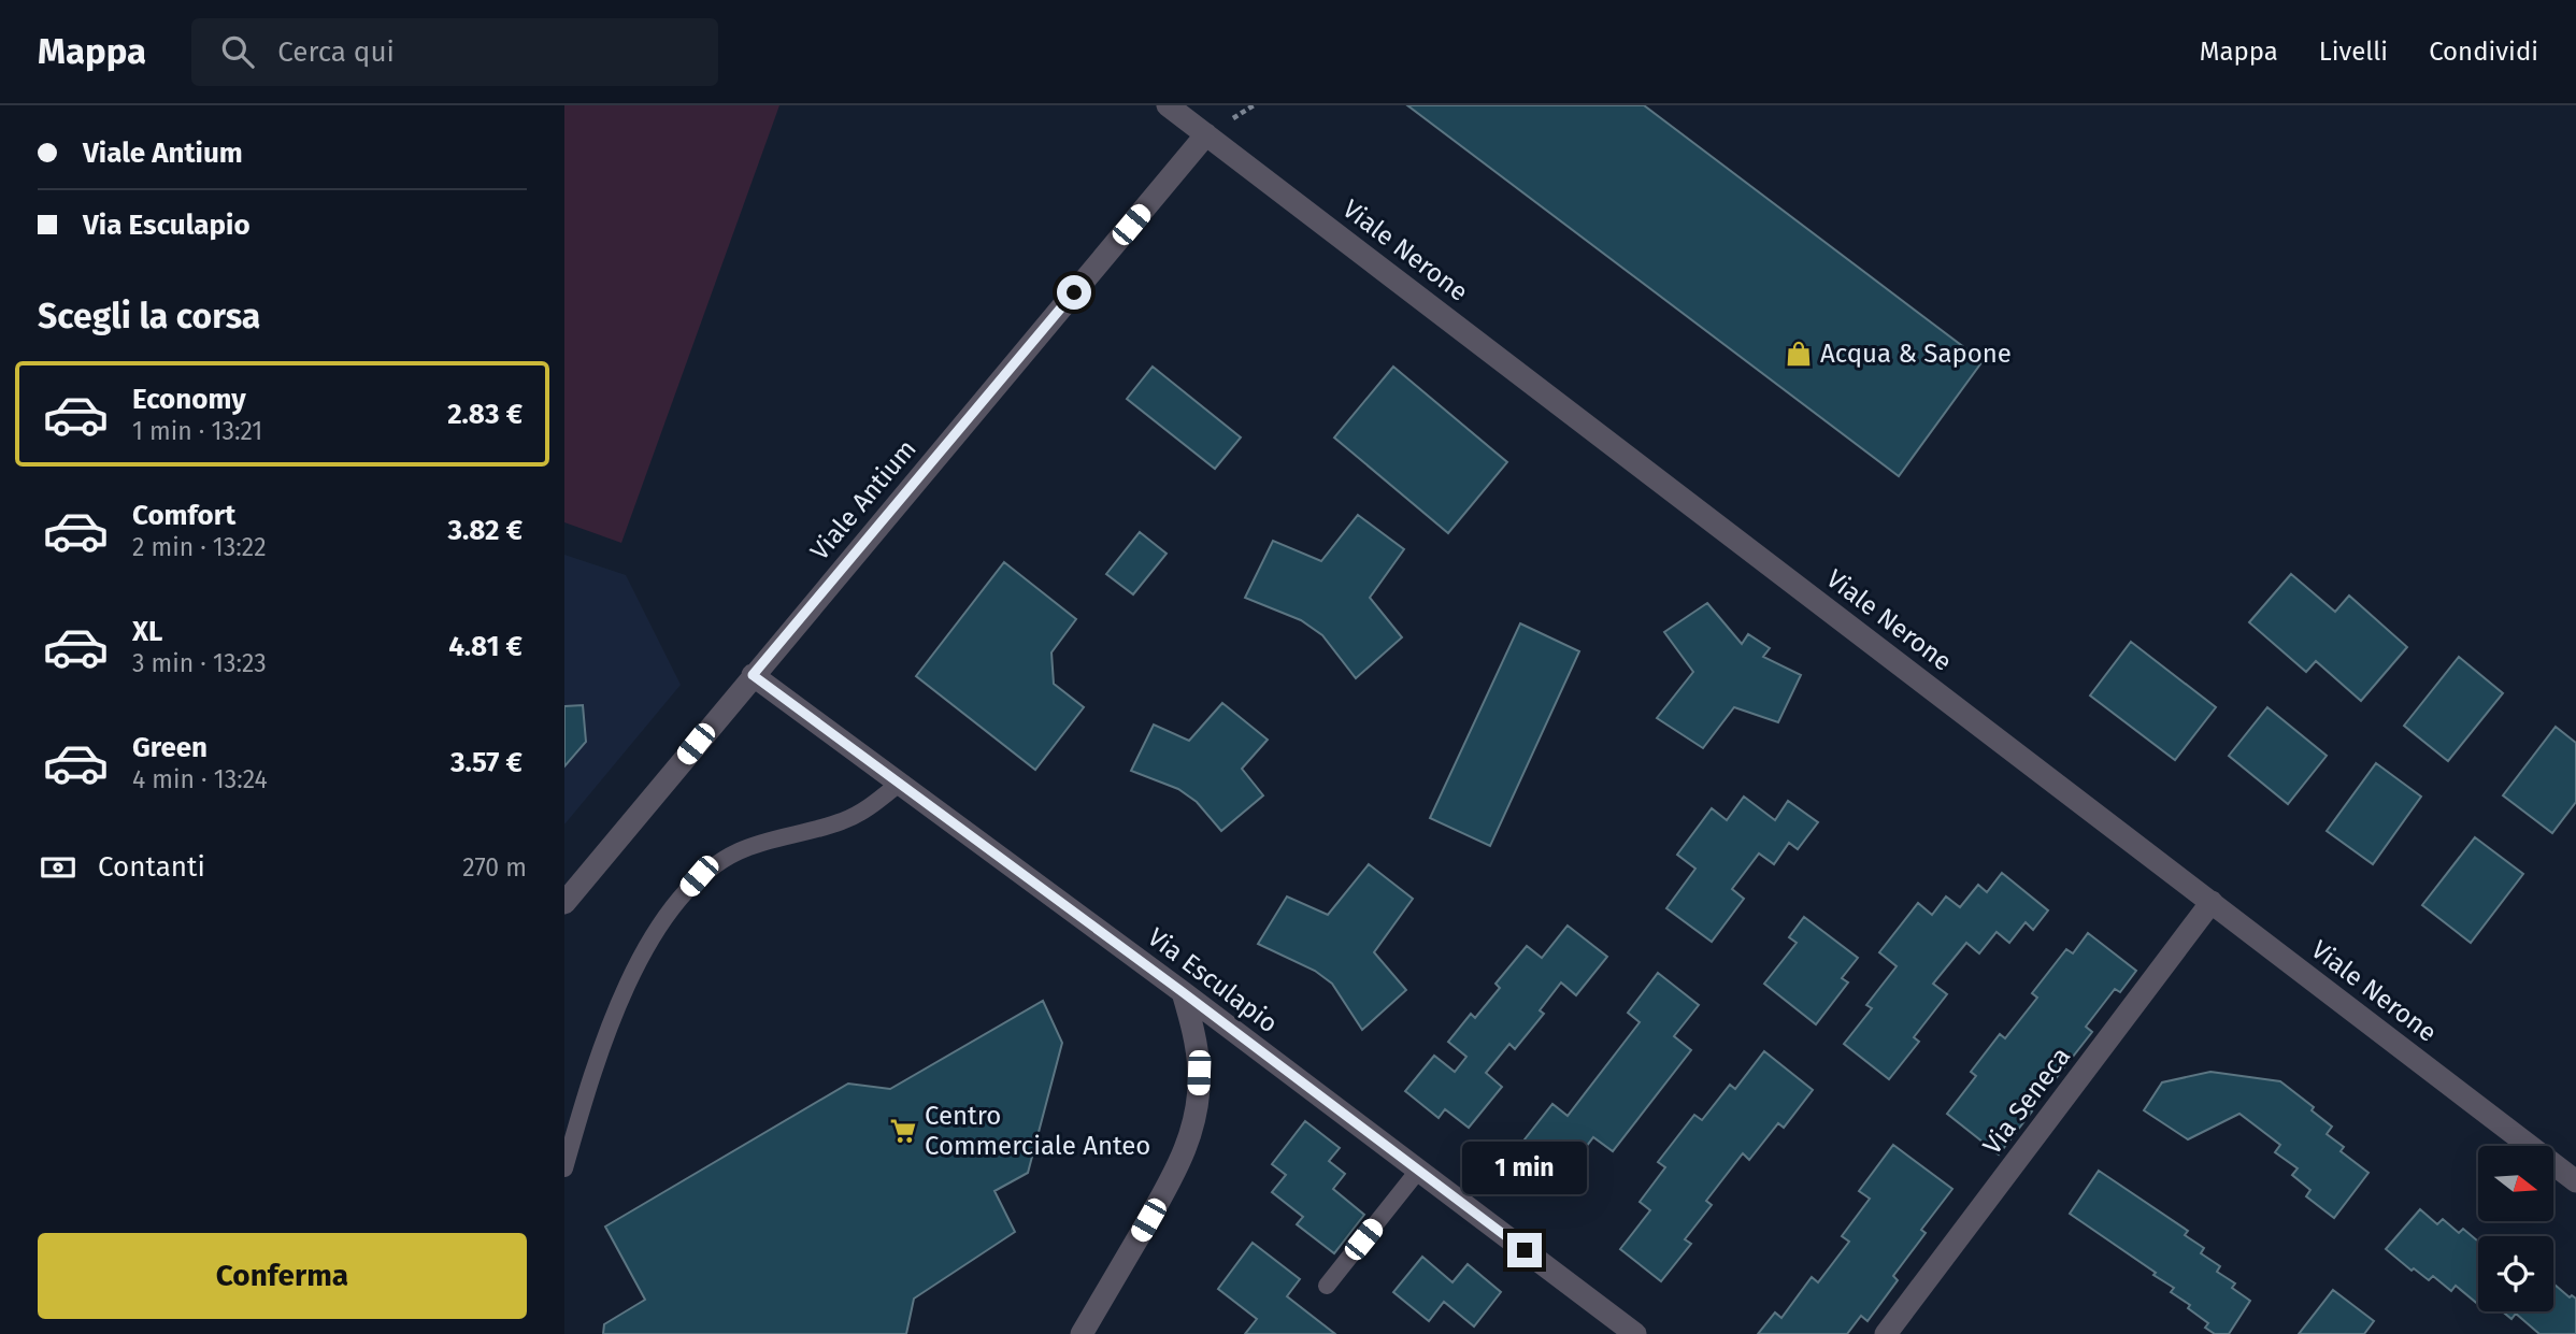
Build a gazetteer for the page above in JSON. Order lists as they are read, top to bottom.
{
  "streets": {
    "street": [
      "Viale Nerone",
      "Viale Antium",
      "Via Esculapio",
      "Via Seneca"
    ]
  },
  "crossings": [
    ["Viale Nerone", "Viale Antium"],
    ["Viale Nerone", "Via Seneca"],
    ["Viale Antium", "Via Esculapio"]
  ],
  "places": {
    "shop": ["Acqua & Sapone"],
    "supermarket": ["Centro Commerciale Anteo"]
  },
  "north": "right",
  "page": {
    "header": "Mappa",
    "search": "Cerca qui",
    "nav": ["Mappa", "Livelli", "Condividi"],
    "banner": ["Viale Antium", "Via Esculapio"],
    "heading": "Scegli la corsa",
    "list": [
      {
        "name": "Economy",
        "note": "1 min · 13:21",
        "value": "2.83 €"
      },
      {
        "name": "Comfort",
        "note": "2 min · 13:22",
        "value": "3.82 €"
      },
      {
        "name": "XL",
        "note": "3 min · 13:23",
        "value": "4.81 €"
      },
      {
        "name": "Green",
        "note": "4 min · 13:24",
        "value": "3.57 €"
      }
    ],
    "pay": ["Contanti", "270 m"],
    "bubble": "1 min",
    "buttons": "Conferma"
  }
}
